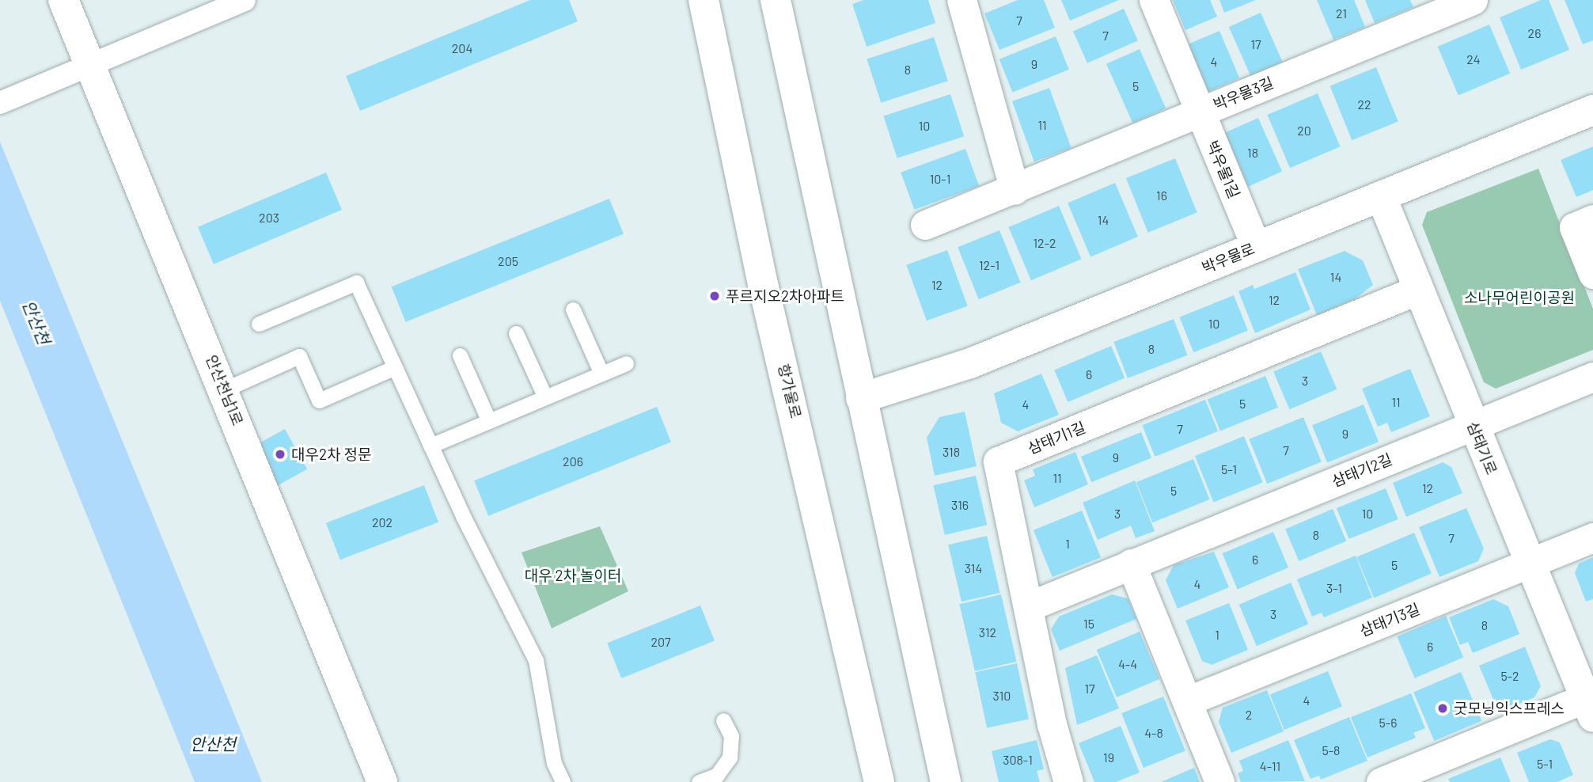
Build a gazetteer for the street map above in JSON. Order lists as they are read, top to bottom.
{
  "streets": {
    "street": [
      "박우물3길",
      "박우물1길",
      "박우물로",
      "안산천남1로",
      "항가울로",
      "삼태기1길",
      "삼태기로",
      "삼태기2길",
      "삼태기3길"
    ]
  },
  "crossings": [
    ["박우물3길", "박우물1길"],
    ["박우물1길", "박우물로"],
    ["박우물로", "삼태기로"],
    ["삼태기1길", "삼태기로"],
    ["삼태기1길", "삼태기2길"],
    ["삼태기로", "삼태기2길"],
    ["삼태기로", "삼태기3길"]
  ],
  "water": ["안산천"],
  "parks": ["소나무어린이공원", "대우 2차 놀이터"],
  "places": ["푸르지오2차아파트", "대우2차 정문", "굿모닝익스프레스"],
  "house_numbers": [
    "21",
    "7",
    "26",
    "7",
    "17",
    "204",
    "24",
    "4",
    "9",
    "8",
    "5",
    "22",
    "11",
    "10",
    "20",
    "18",
    "10-1",
    "16",
    "203",
    "14",
    "12-2",
    "205",
    "12-1",
    "14",
    "12",
    "12",
    "10",
    "8",
    "6",
    "3",
    "11",
    "5",
    "4",
    "7",
    "9",
    "7",
    "318",
    "9",
    "206",
    "5-1",
    "11",
    "12",
    "5",
    "316",
    "3",
    "10",
    "202",
    "8",
    "7",
    "1",
    "6",
    "5",
    "314",
    "4",
    "3-1",
    "3",
    "15",
    "8",
    "312",
    "1",
    "207",
    "6",
    "4-4",
    "5-2",
    "17",
    "310",
    "4",
    "2",
    "5-6",
    "4-8",
    "5-8",
    "19",
    "308-1",
    "5-1",
    "4-11"
  ]
}
